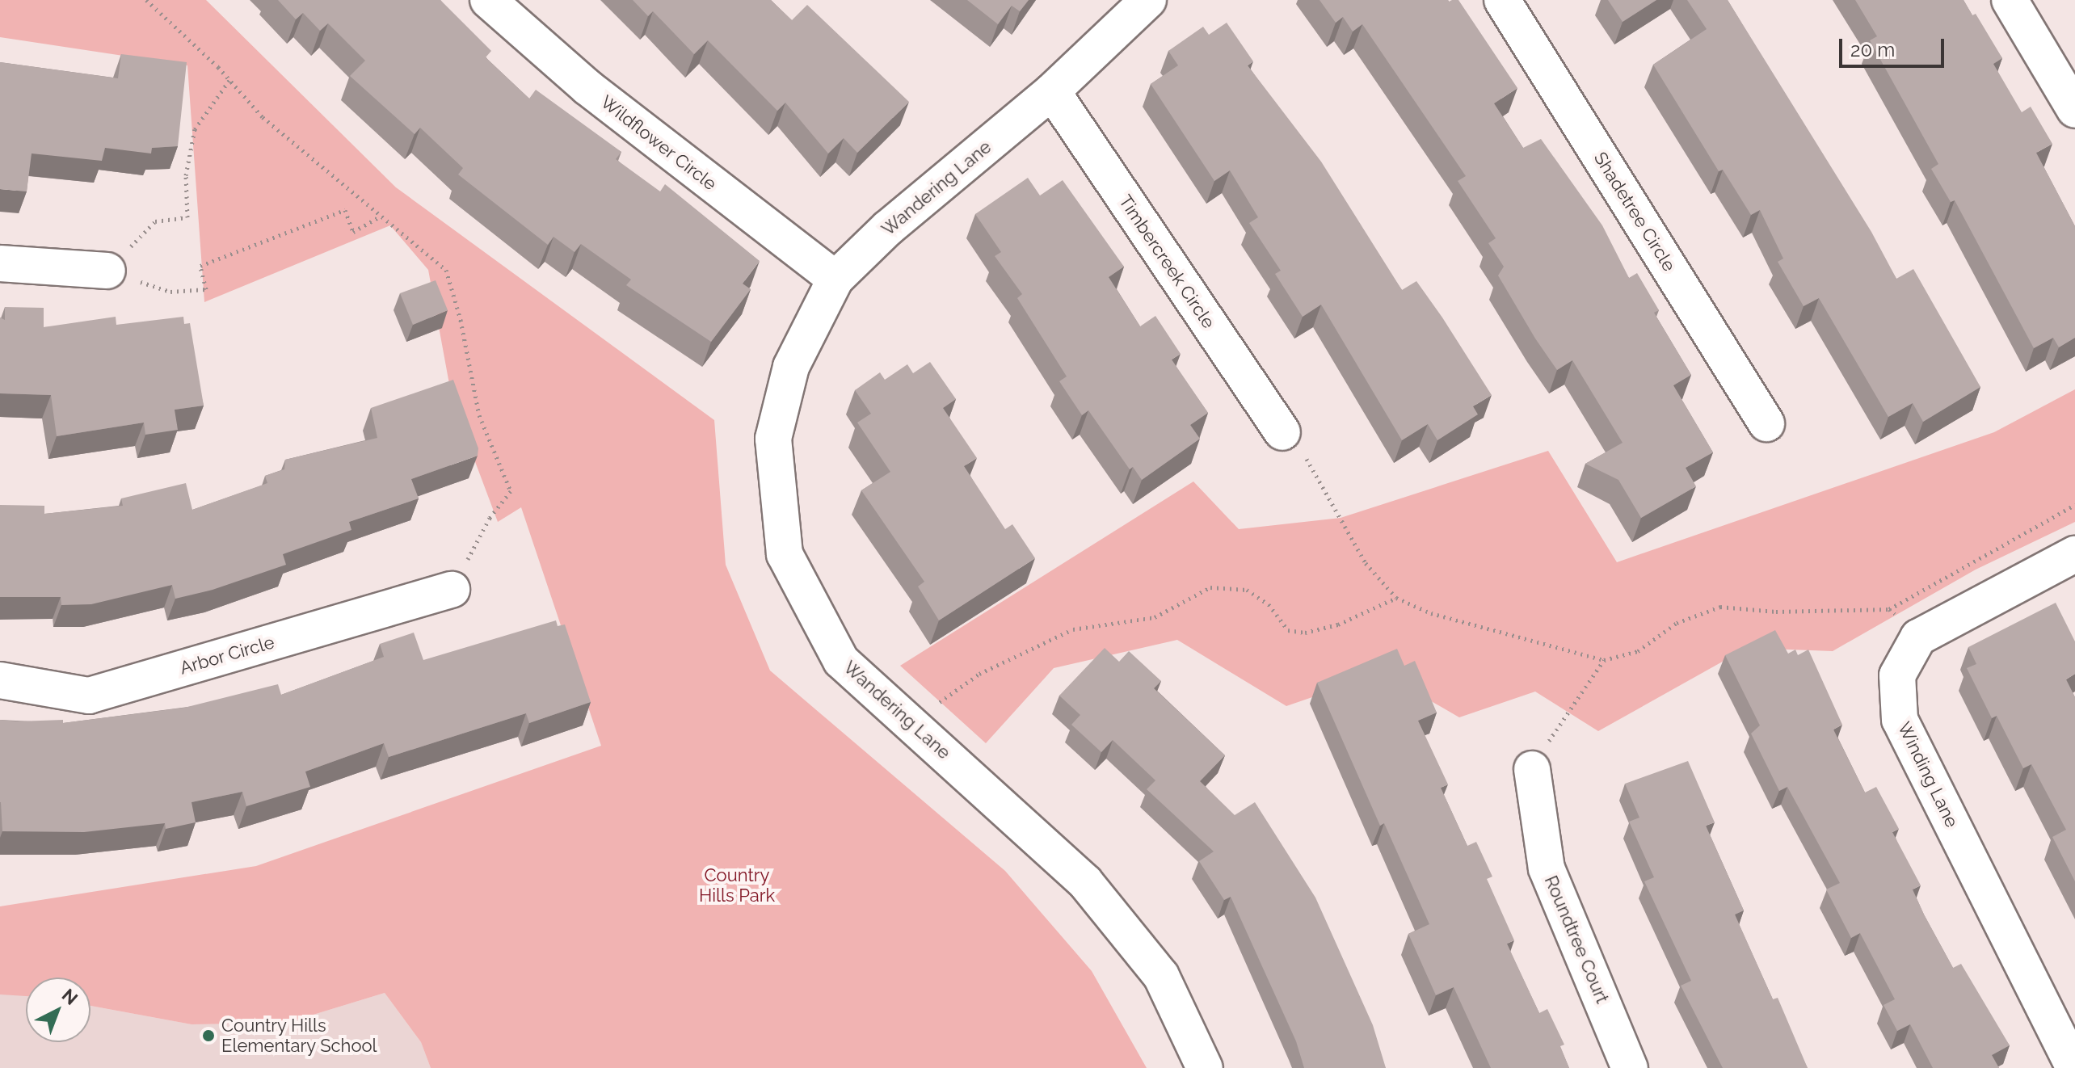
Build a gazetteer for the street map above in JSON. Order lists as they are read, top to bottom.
{
  "streets": {
    "street": [
      "Wildflower Circle",
      "Wandering Lane",
      "Shadetree Circle",
      "Timbercreek Circle",
      "Arbor Circle",
      "Winding Lane",
      "Roundtree Court"
    ]
  },
  "crossings": [
    ["Wildflower Circle", "Wandering Lane"],
    ["Wandering Lane", "Timbercreek Circle"]
  ],
  "parks": ["Country Hills Park"],
  "places": ["Country Hills Elementary School"],
  "scale_bar": "20 m",
  "north": "top right"
}
